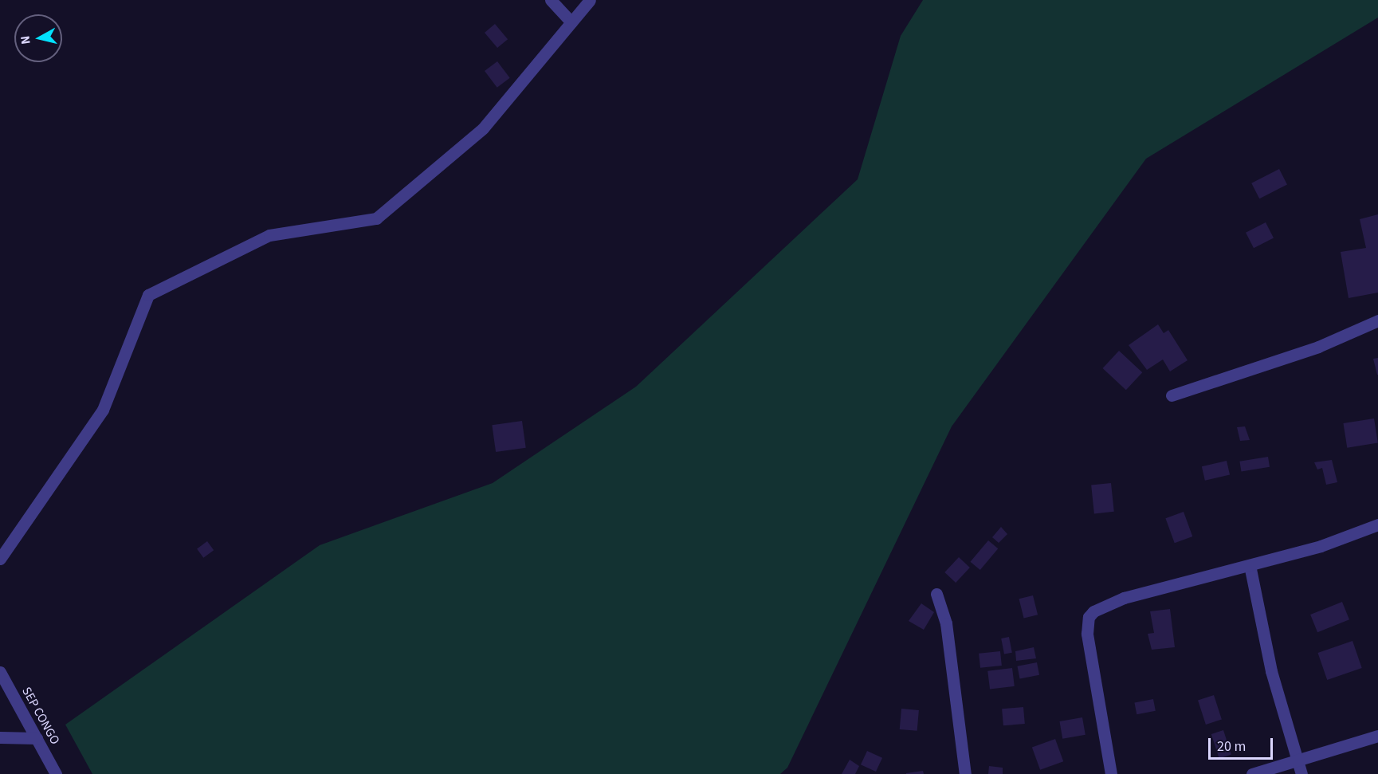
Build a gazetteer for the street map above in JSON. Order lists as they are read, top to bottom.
{
  "streets": {
    "street": ["SEP CONGO"]
  },
  "scale_bar": "20 m",
  "north": "left"
}
